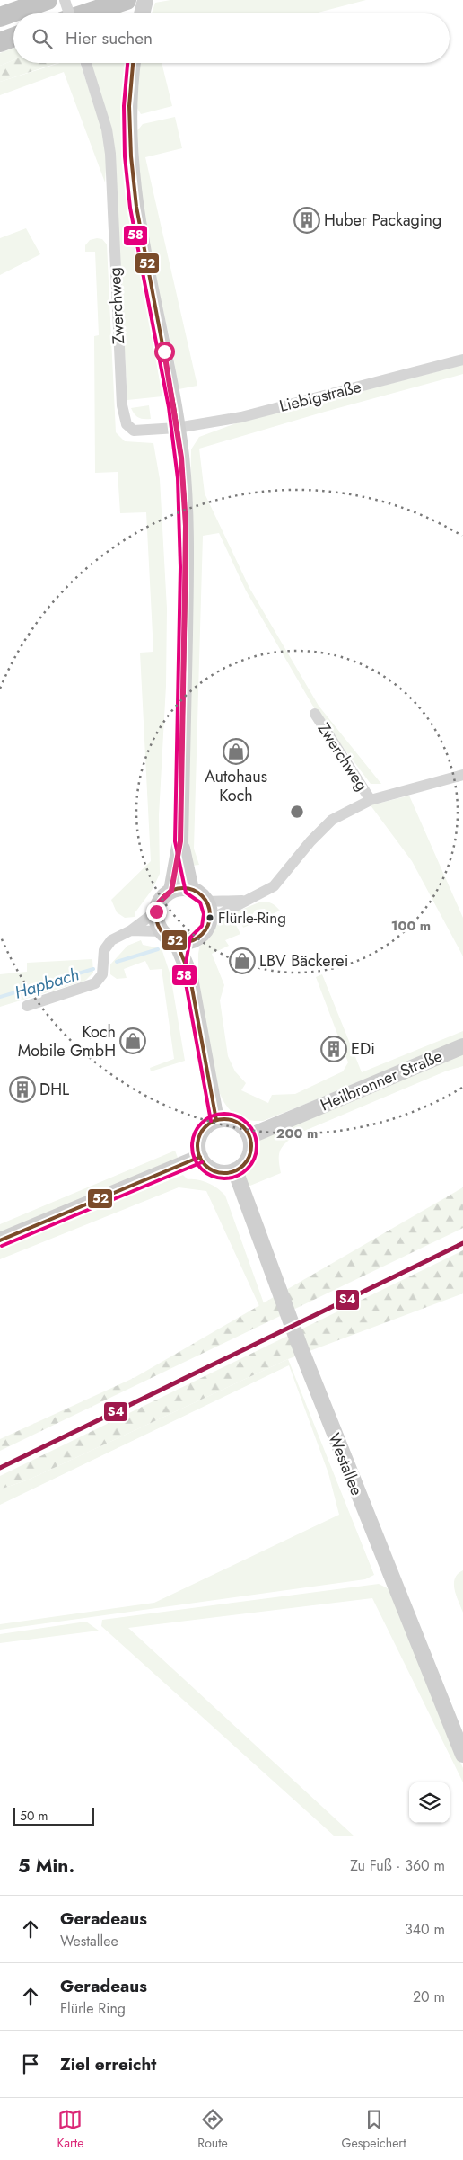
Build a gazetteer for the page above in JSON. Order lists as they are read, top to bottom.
{
  "streets": {
    "main road": ["Heilbronner Straße", "Westallee"],
    "street": ["Zwerchweg", "Liebigstraße"]
  },
  "crossings": [
    ["Zwerchweg", "Liebigstraße"],
    ["Heilbronner Straße", "Westallee"]
  ],
  "water": ["Hapbach"],
  "places": {
    "building": ["Huber Packaging", "EDi", "DHL"],
    "shop": ["Autohaus Koch", "LBV Bäckerei", "Koch Mobile GmbH"],
    "other": ["Flürle-Ring"]
  },
  "lines": ["transit line 52", "transit line 58", "transit line S4"],
  "scale_bar": "50 m",
  "page": {
    "search": "Hier suchen",
    "scale": "50 m",
    "heading": ["5 Min.", "Zu Fuß · 360 m"],
    "list": [
      ["Geradeaus", "Westallee", "340 m"],
      ["Geradeaus", "Flürle Ring", "20 m"],
      "Ziel erreicht"
    ],
    "nav": ["Karte", "Route", "Gespeichert"]
  },
  "rings": ["100 m", "200 m"]
}
